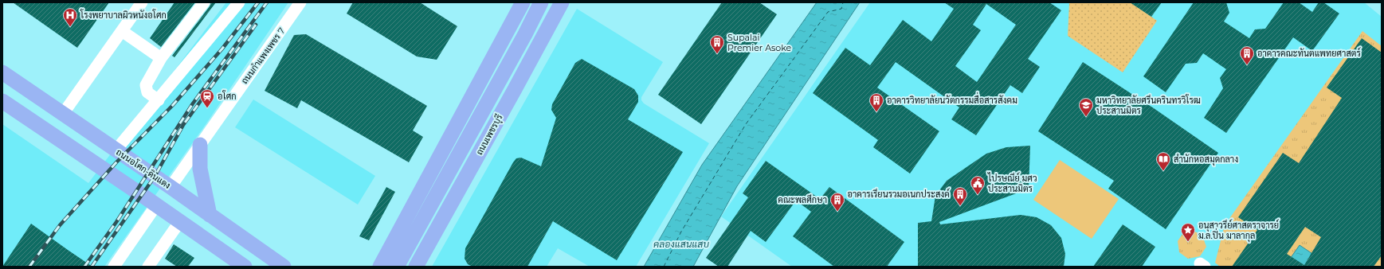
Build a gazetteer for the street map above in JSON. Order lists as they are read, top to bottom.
{
  "streets": {
    "main road": ["ถนนเพชรบุรี", "ถนนอโศก-ดินแดง"],
    "street": ["ถนนกำแพงเพชร 7"]
  },
  "crossings": [
    ["ถนนกำแพงเพชร 7", "ถนนอโศก-ดินแดง"]
  ],
  "water": ["คลองแสนแสบ"],
  "places": {
    "hospital": ["โรงพยาบาลผิวหนังอโศก"],
    "building": [
      "Supalai Premier Asoke",
      "อาคารคณะทันตแพทยศาสตร์",
      "อาคารวิทยาลัยนวัตกรรมสื่อสารสังคม",
      "อาคารเรียนรวมอเนกประสงค์",
      "คณะพลศึกษา"
    ],
    "station": ["อโศก"],
    "school or university": ["มหาวิทยาลัยศรีนครินทรวิโรฒ ประสานมิตร"],
    "library": ["สำนักหอสมุดกลาง"],
    "public building": ["ไปรษณีย์ มศว ประสานมิตร"],
    "place": ["อนุสาวรีย์ศาสตราจารย์ ม.ล.ปิ่น มาลากุล"]
  }
}
